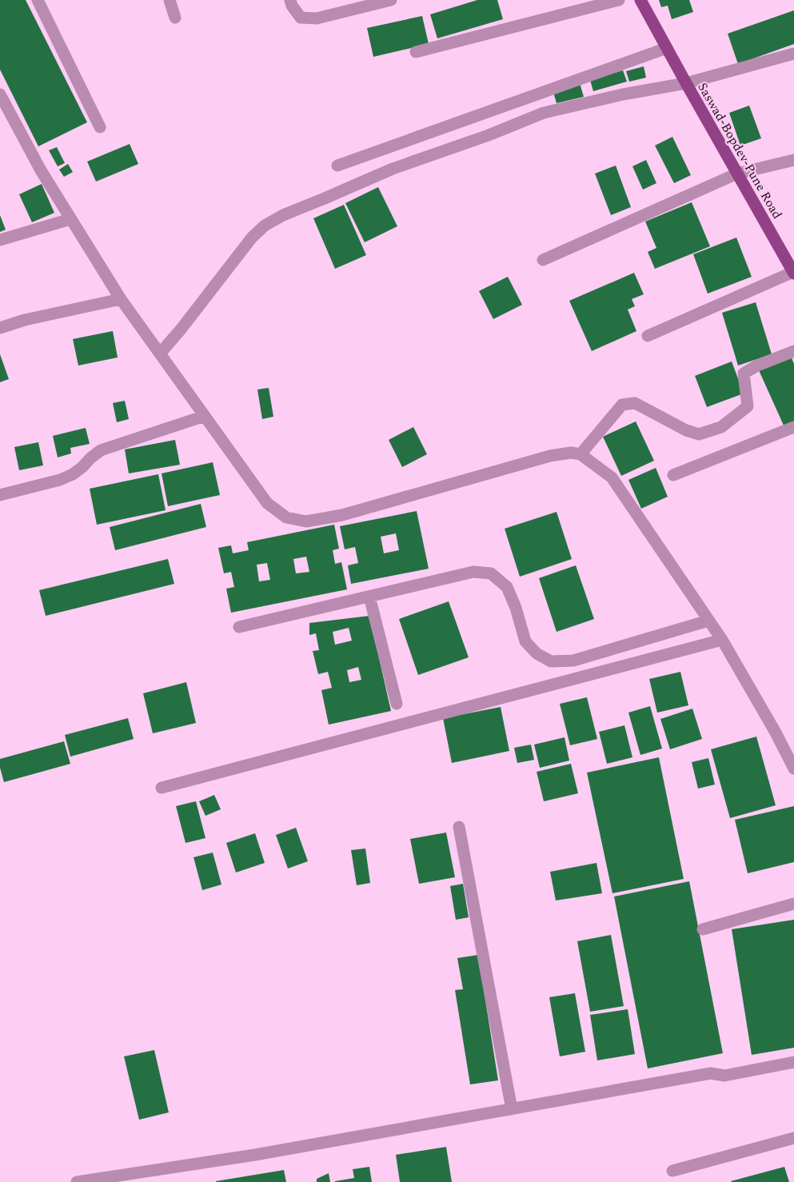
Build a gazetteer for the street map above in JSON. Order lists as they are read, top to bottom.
{
  "streets": {
    "main road": ["Saswad-Bopdev-Pune Road"]
  }
}
